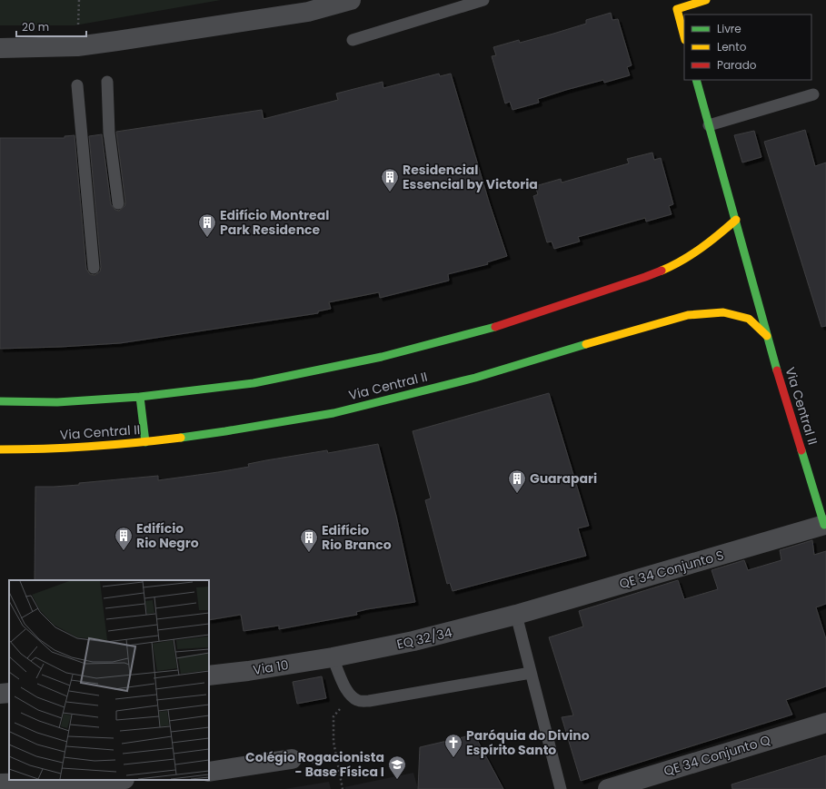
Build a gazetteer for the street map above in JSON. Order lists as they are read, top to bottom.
{
  "streets": {
    "street": [
      "Via Central II",
      "QE 34 Conjunto S",
      "EQ 32/34",
      "Via 10",
      "QE 34 Conjunto Q"
    ]
  },
  "crossings": [
    ["Via Central II", "QE 34 Conjunto S"],
    ["QE 34 Conjunto S", "EQ 32/34"],
    ["EQ 32/34", "Via 10"]
  ],
  "places": {
    "building": [
      "Residencial Essencial by Victoria",
      "Edifício Montreal Park Residence",
      "Guarapari",
      "Edifício Rio Negro",
      "Edifício Rio Branco"
    ],
    "church": ["Paróquia do Divino Espírito Santo"],
    "school or university": ["Colégio Rogacionista - Base Física I"]
  },
  "legend": ["Livre", "Lento", "Parado"],
  "scale_bar": "20 m"
}
